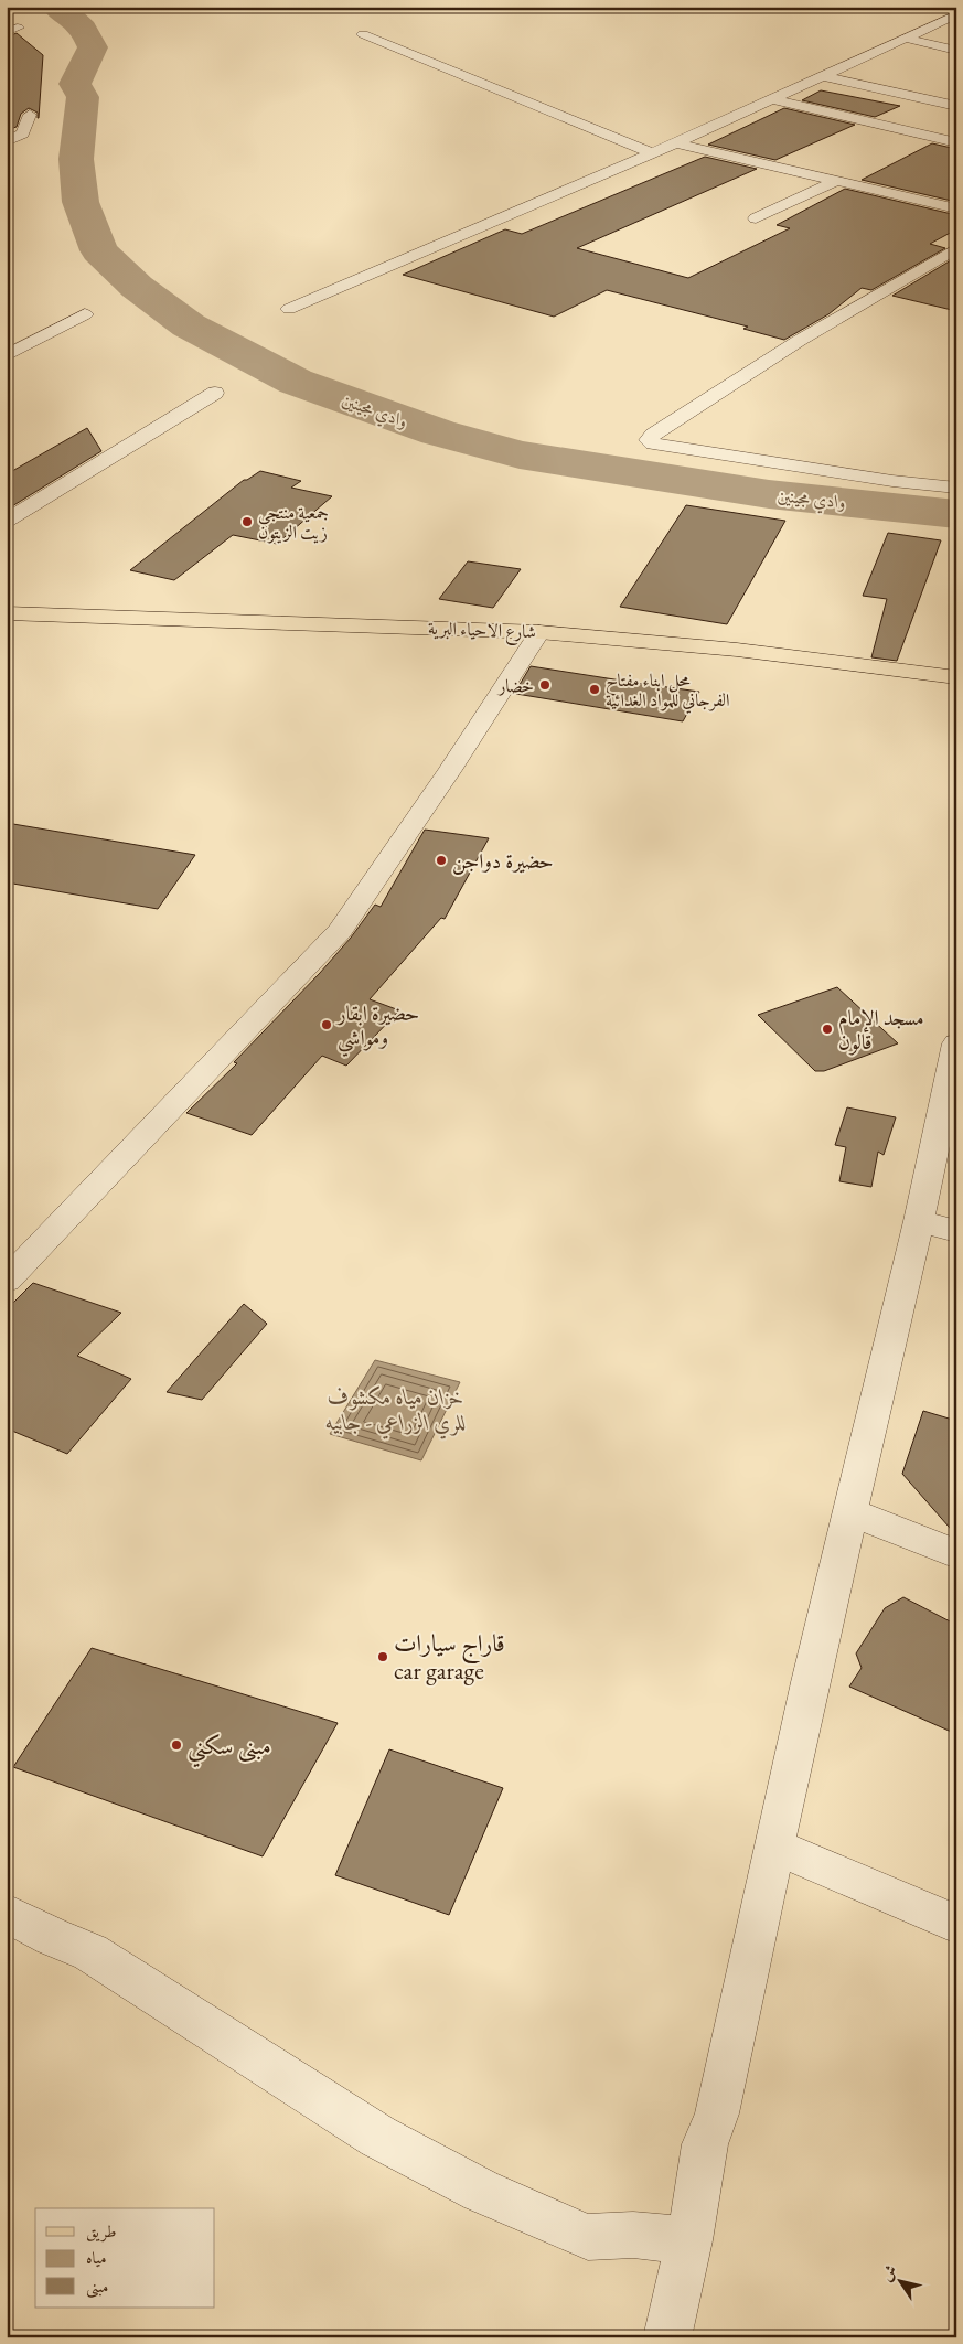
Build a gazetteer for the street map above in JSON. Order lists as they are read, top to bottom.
{
  "streets": {
    "main road": ["شارع الاحياء البرية"]
  },
  "water": ["وادي مجينين", "خزان مياه مكشوف للري الزراعي - جابيه"],
  "places": [
    "جمعية منتجي زيت الزيتون",
    "خضار",
    "محل ابناء مفتاح الفرجاني للمواد الغدائية",
    "حضيرة دواجن",
    "حضيرة ابقار ومواشي",
    "مسجد الإمام قالون",
    "قاراج سيارات car garage",
    "مبنى سكني"
  ],
  "legend": ["طريق", "مياه", "مبنى"],
  "north": "top left"
}
